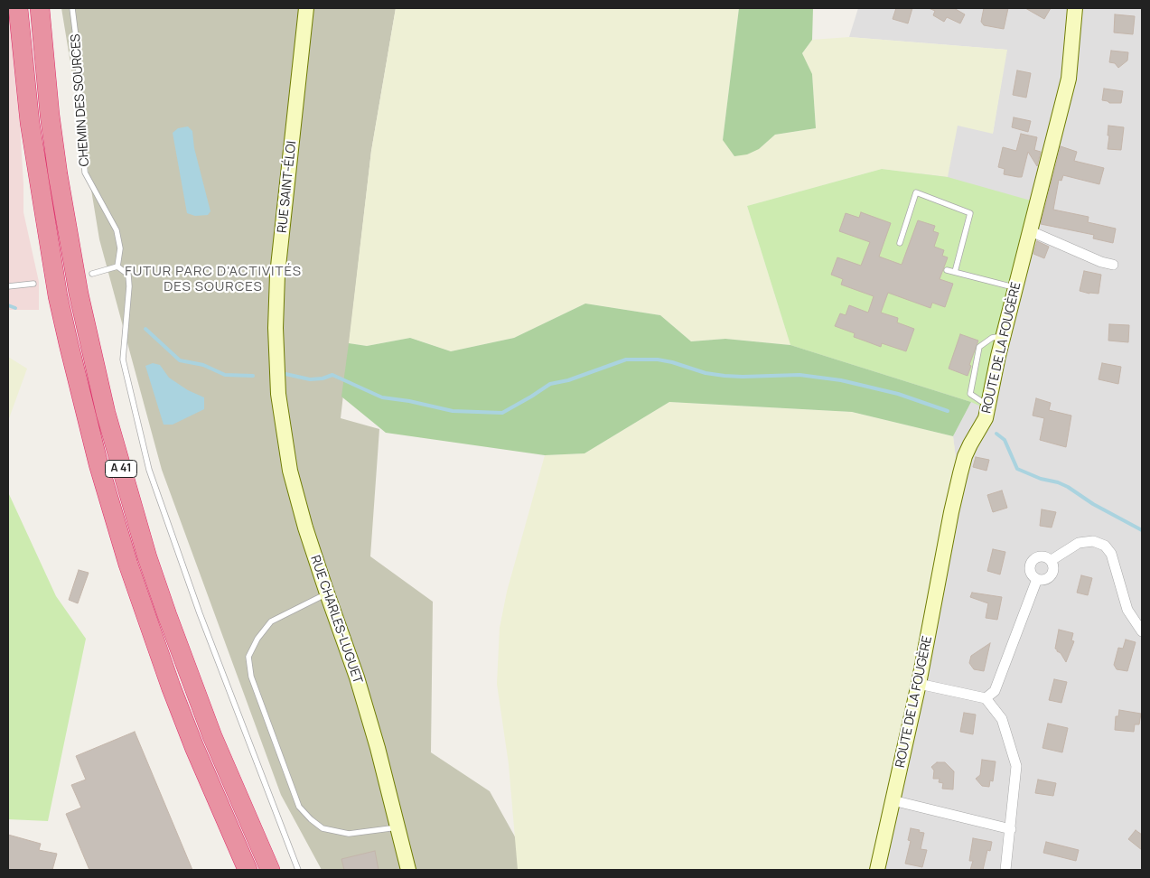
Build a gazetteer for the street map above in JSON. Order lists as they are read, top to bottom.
{
  "streets": {
    "highway": ["A 41"],
    "street": ["RUE SAINT-ÉLOI", "ROUTE DE LA FOUGÈRE", "RUE CHARLES-LUGUET"],
    "lane": ["CHEMIN DES SOURCES"]
  },
  "crossings": [
    ["RUE SAINT-ÉLOI", "RUE CHARLES-LUGUET"]
  ],
  "districts": ["FUTUR PARC D’ACTIVITÉS DES SOURCES"]
}
